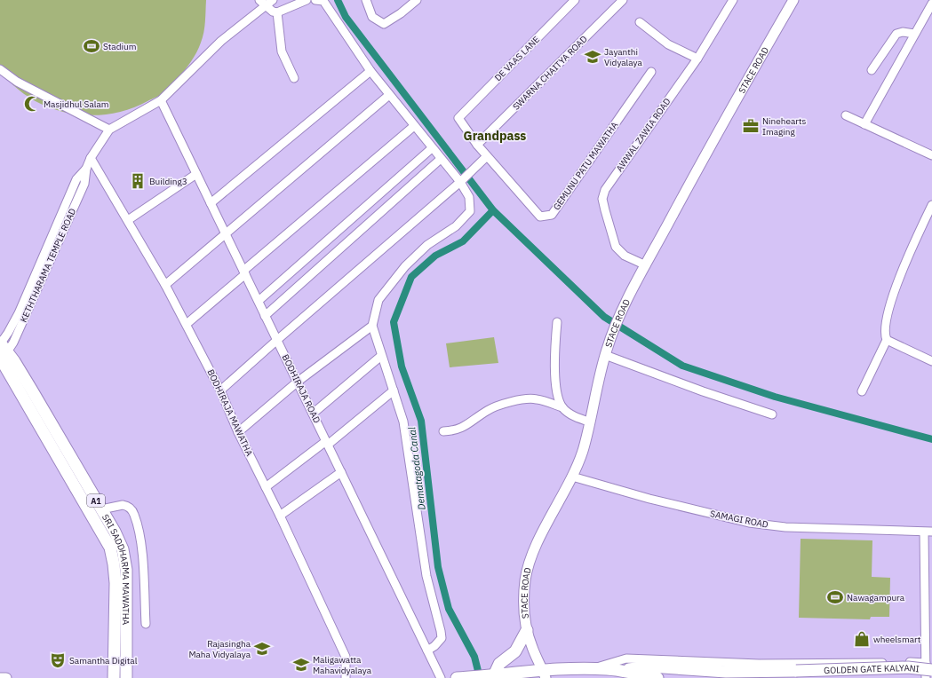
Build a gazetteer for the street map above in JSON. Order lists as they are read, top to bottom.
{
  "streets": {
    "highway": ["A1", "SRI SADDHARMA MAWATHA", "GOLDEN GATE KALYANI"],
    "main road": ["STACE ROAD"],
    "street": [
      "DE VAAS LANE",
      "SWARNA CHAITYA ROAD",
      "AWWAL ZAWIA ROAD",
      "GEMUNU PATU MAWATHA",
      "KETHTHARAMA TEMPLE ROAD",
      "BODHIRAJA ROAD",
      "BODHIRAJA MAWATHA",
      "SAMAGI ROAD"
    ]
  },
  "crossings": [
    ["DE VAAS LANE", "GEMUNU PATU MAWATHA"],
    ["STACE ROAD", "AWWAL ZAWIA ROAD"],
    ["STACE ROAD", "SAMAGI ROAD"],
    ["SWARNA CHAITYA ROAD", "GEMUNU PATU MAWATHA"],
    ["KETHTHARAMA TEMPLE ROAD", "BODHIRAJA ROAD"],
    ["KETHTHARAMA TEMPLE ROAD", "BODHIRAJA MAWATHA"],
    ["KETHTHARAMA TEMPLE ROAD", "SRI SADDHARMA MAWATHA"]
  ],
  "districts": ["Grandpass"],
  "water": ["Dematagoda Canal"],
  "places": {
    "sports": ["Stadium", "Nawagampura"],
    "school or university": ["Jayanthi Vidyalaya", "Rajasingha Maha Vidyalaya", "Maligawatta Mahavidyalaya"],
    "mosque": ["Masjidhul Salam"],
    "office": ["Ninehearts Imaging"],
    "building": ["Building3"],
    "shop": ["wheelsmart"],
    "theatre": ["Samantha Digital"]
  }
}
